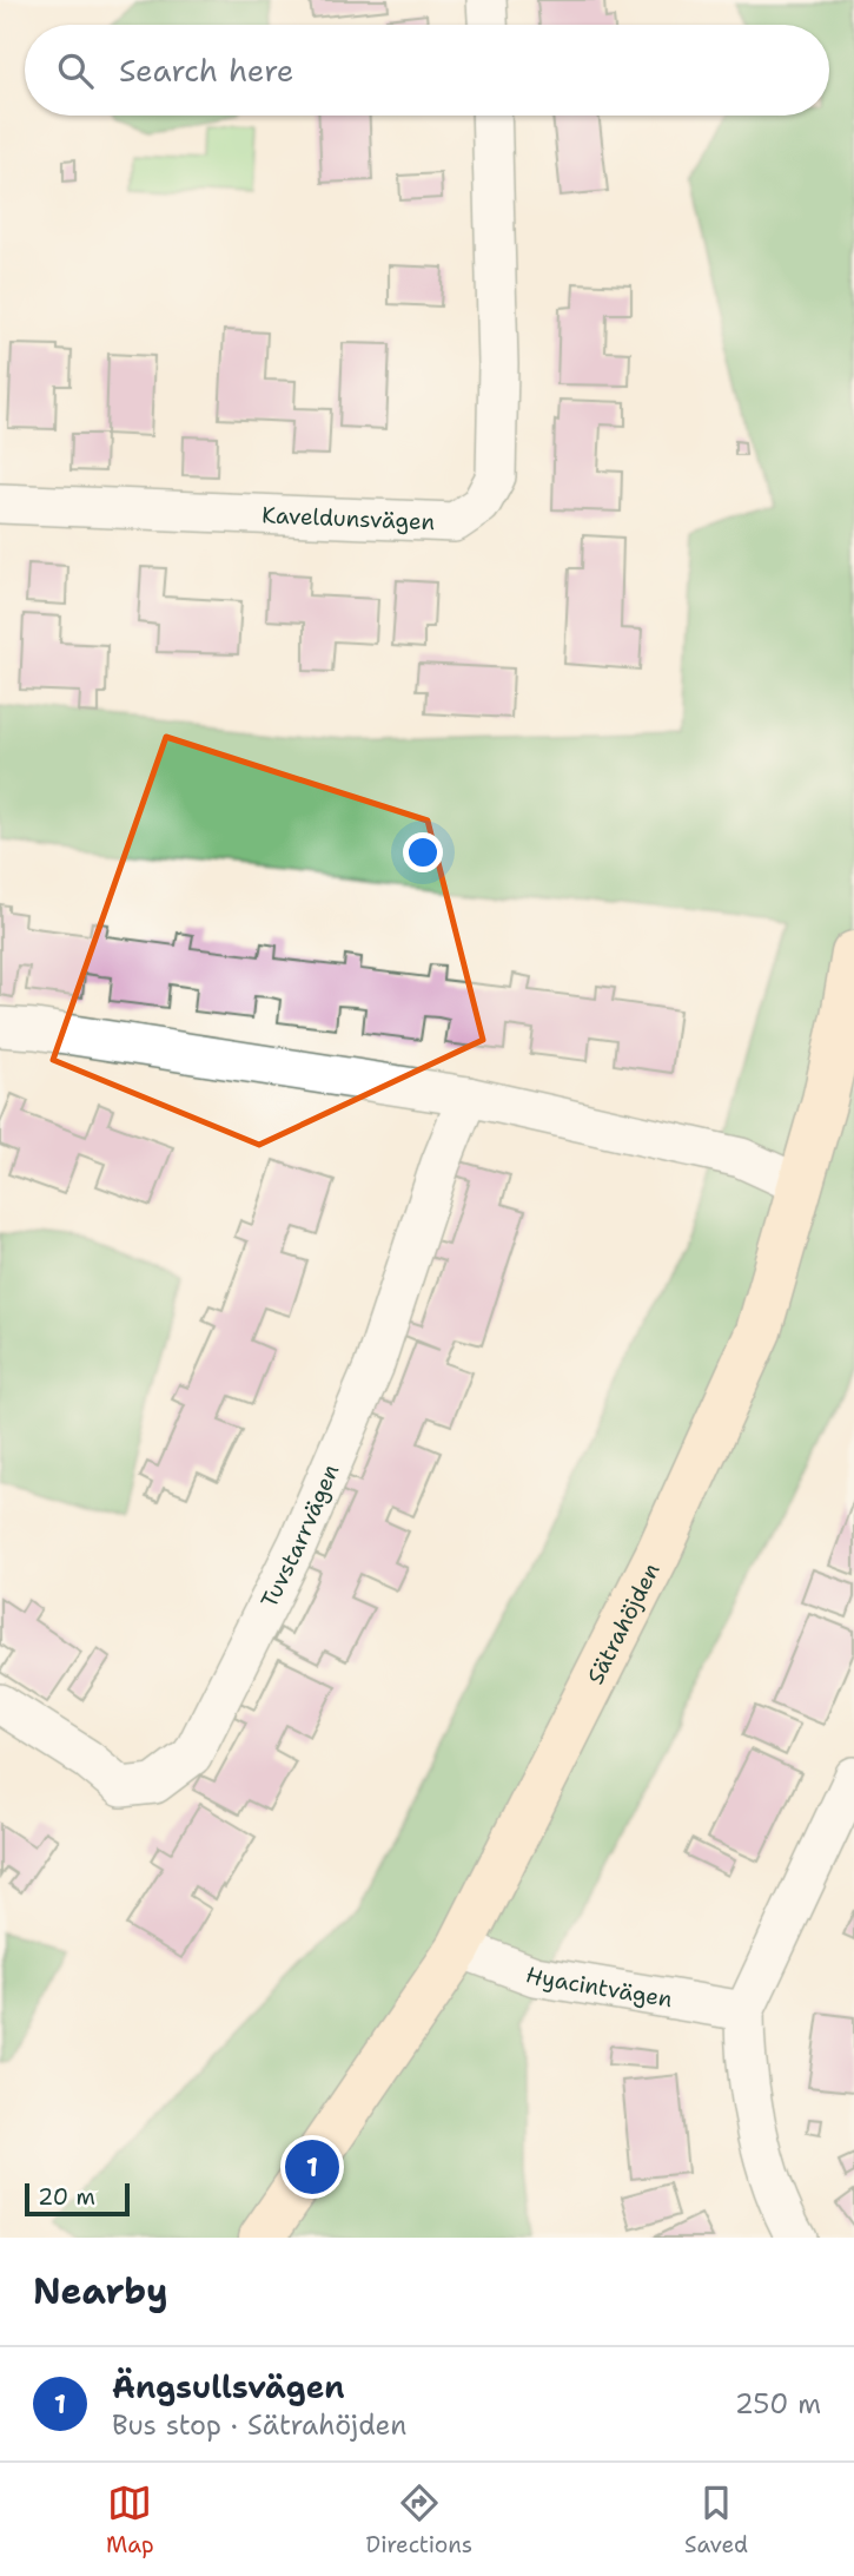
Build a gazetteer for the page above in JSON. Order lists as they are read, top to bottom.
{
  "streets": {
    "street": [
      "Kaveldunsvägen",
      "Tuvstarrvägen",
      "Sätrahöjden",
      "Hyacintvägen"
    ]
  },
  "crossings": [
    ["Sätrahöjden", "Hyacintvägen"]
  ],
  "scale_bar": "20 m",
  "page": {
    "search": "Search here",
    "pins": "1",
    "scale": "20 m",
    "heading": "Nearby",
    "list": [
      {
        "mark": "1",
        "name": "Ängsullsvägen",
        "note": "Bus stop · Sätrahöjden",
        "value": "250 m"
      }
    ],
    "nav": ["Map", "Directions", "Saved"]
  }
}
